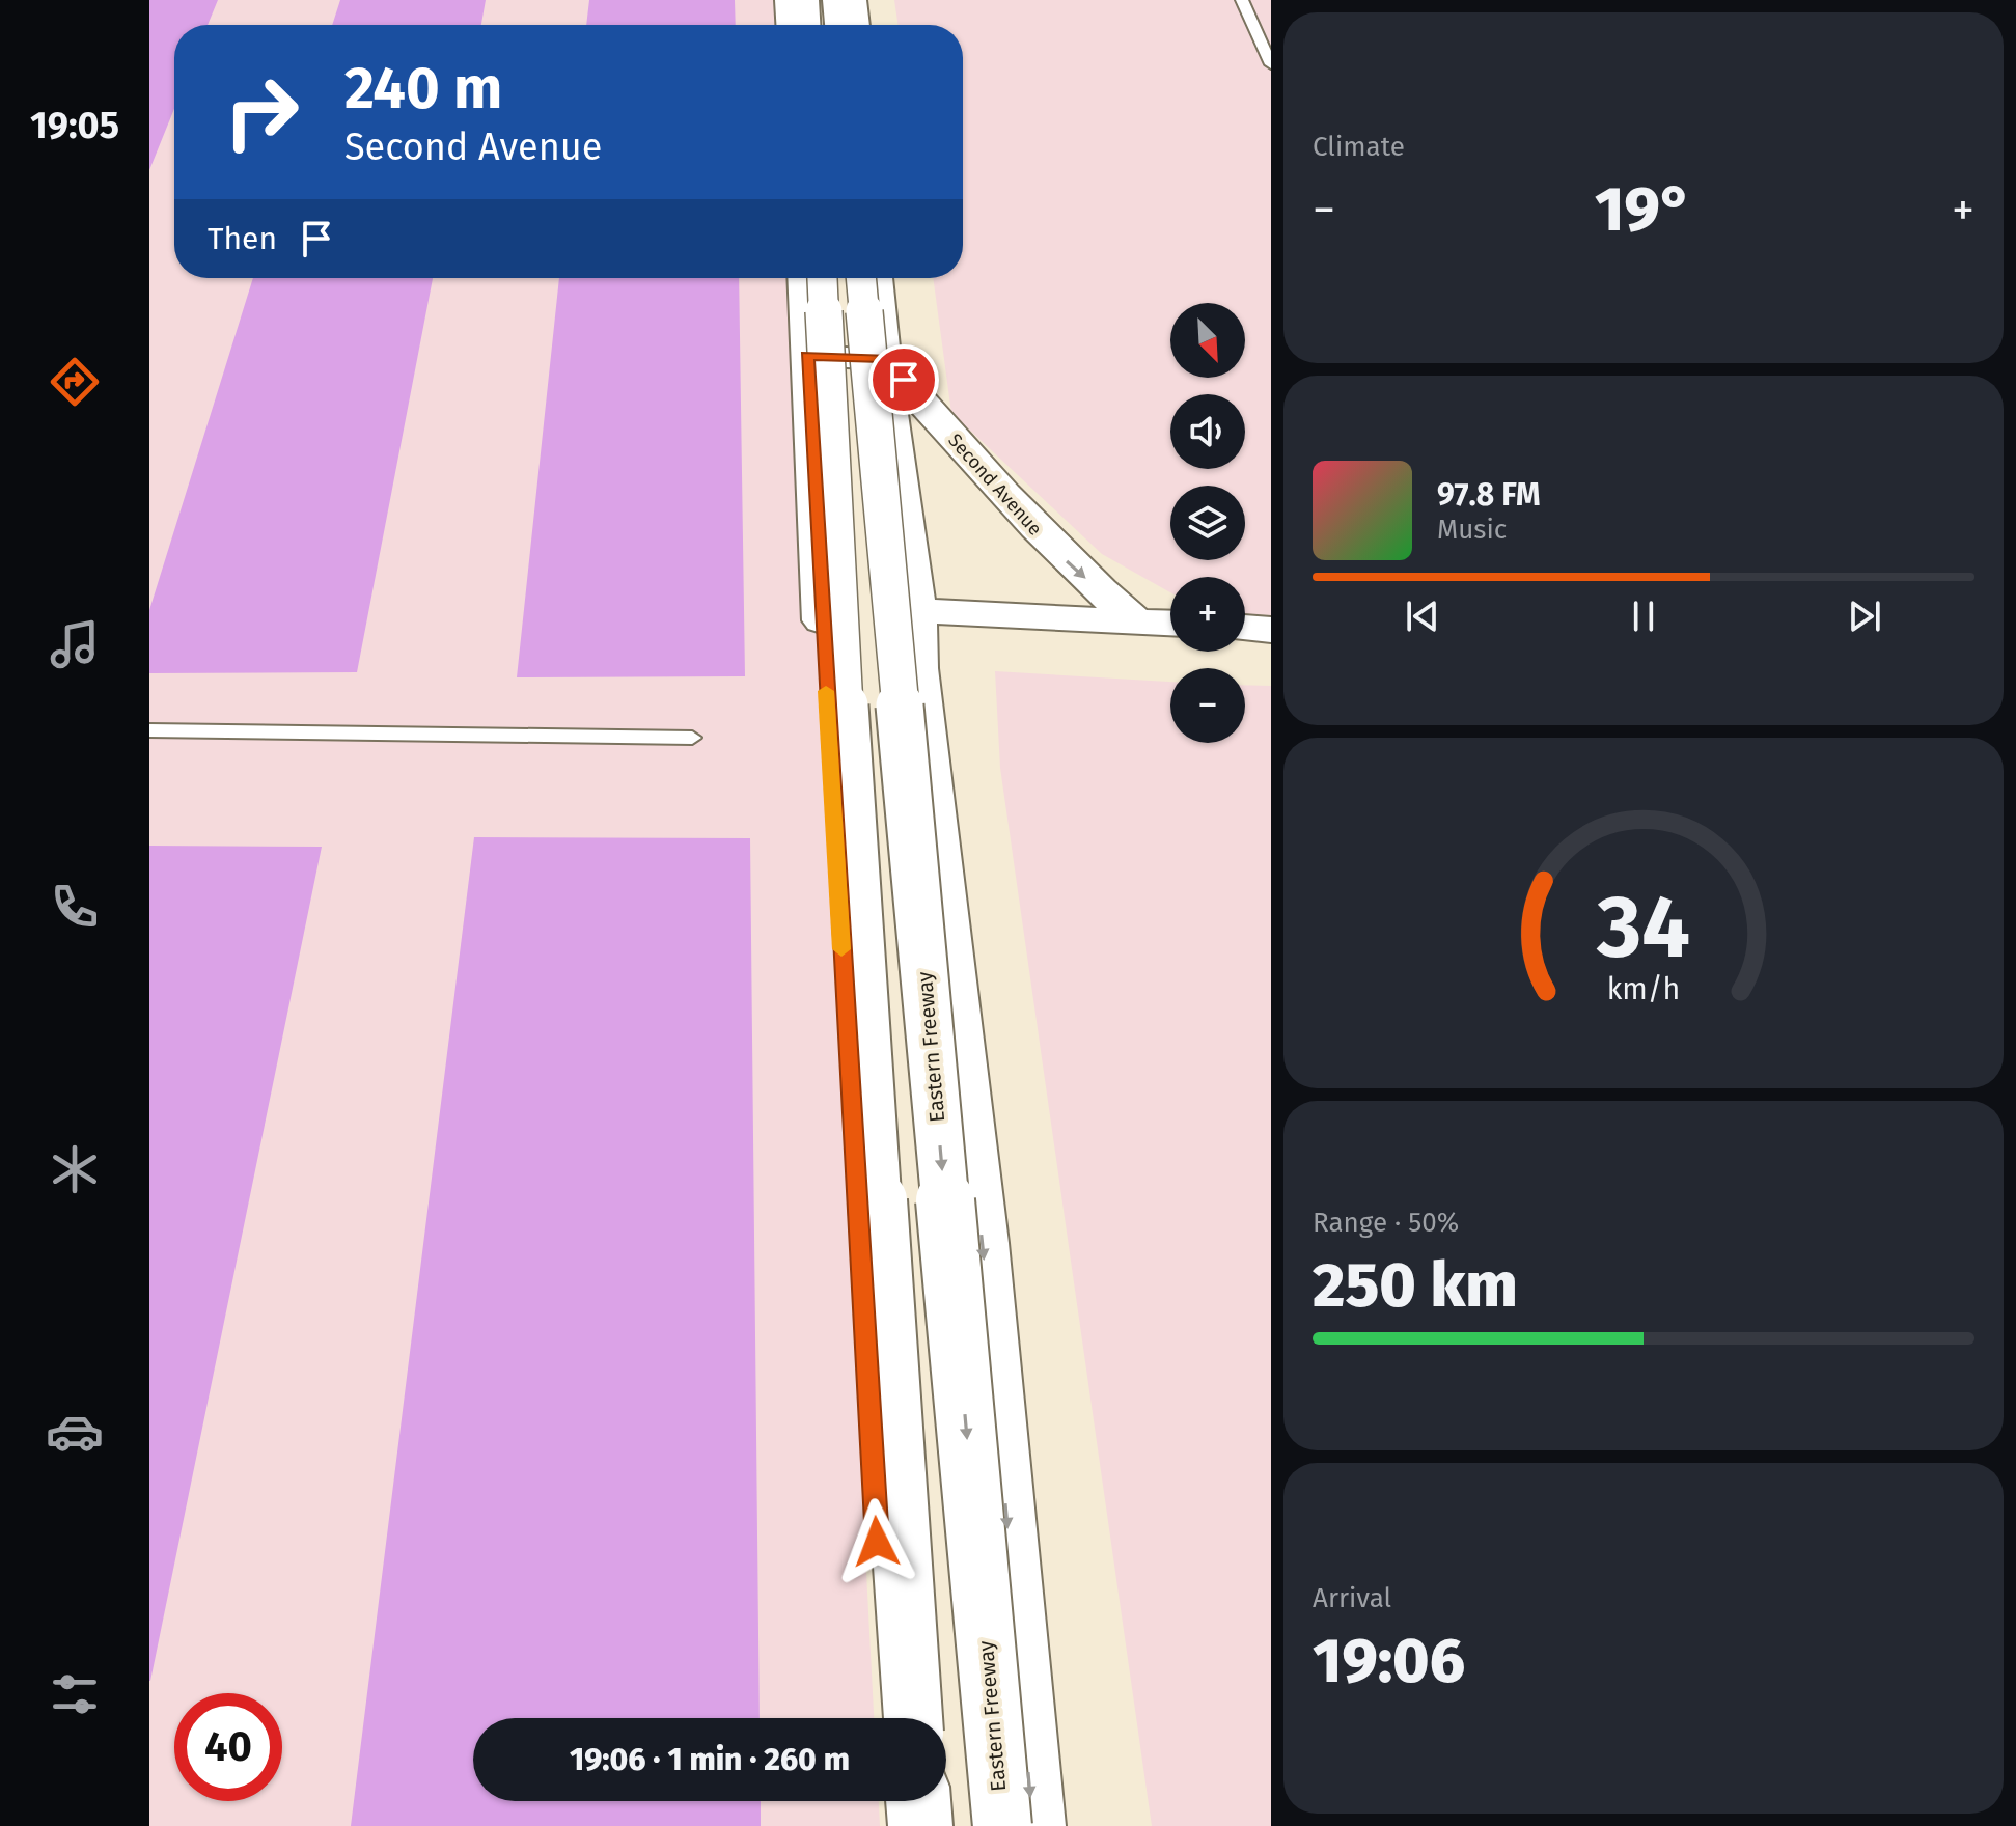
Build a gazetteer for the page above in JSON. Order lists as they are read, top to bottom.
{
  "streets": {
    "main road": ["Second Avenue", "Eastern Freeway"]
  },
  "one_way": ["Second Avenue"],
  "north": "bottom right",
  "page": {
    "tabs": "19:05",
    "tile": [
      "Climate",
      ["Range · 50%", "250 km"],
      ["Arrival", "19:06"]
    ],
    "turn": ["240 m", "Second Avenue"],
    "heat": ["−", "19°", "+"],
    "then": "Then",
    "map_buttons": ["+", "−"],
    "song": ["97.8 FM", "Music"],
    "limit": "40",
    "trip": "19:06 · 1 min · 260 m",
    "gauge": ["34", "km/h"]
  }
}
